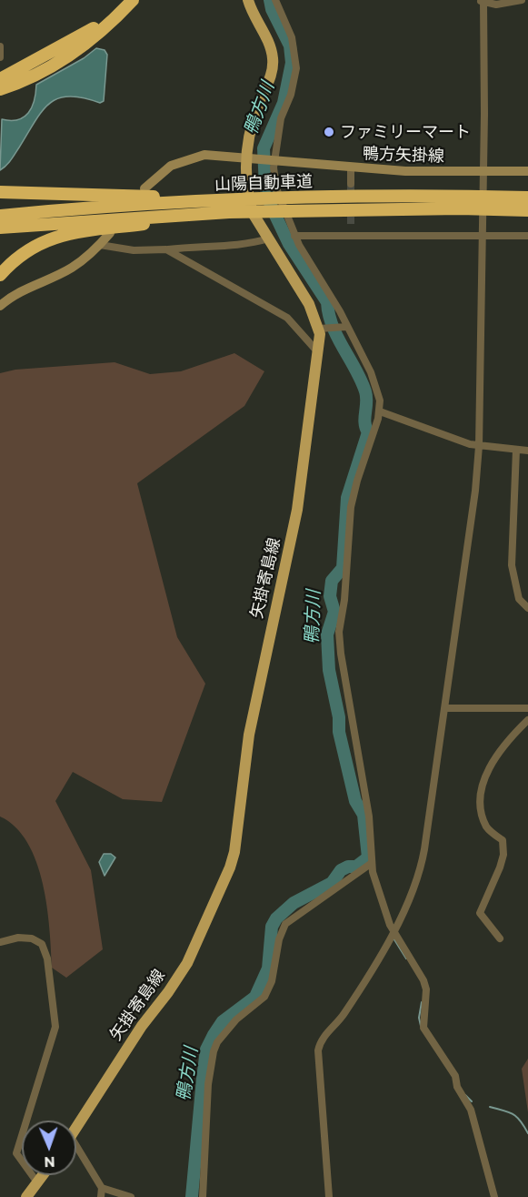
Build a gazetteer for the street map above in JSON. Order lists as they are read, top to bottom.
{
  "streets": {
    "highway": ["山陽自動車道"],
    "main road": ["鴨方矢掛線", "矢掛寄島線"]
  },
  "crossings": [
    ["鴨方矢掛線", "矢掛寄島線"]
  ],
  "water": ["鴨方川"],
  "places": ["ファミリーマート"],
  "north": "bottom"
}
